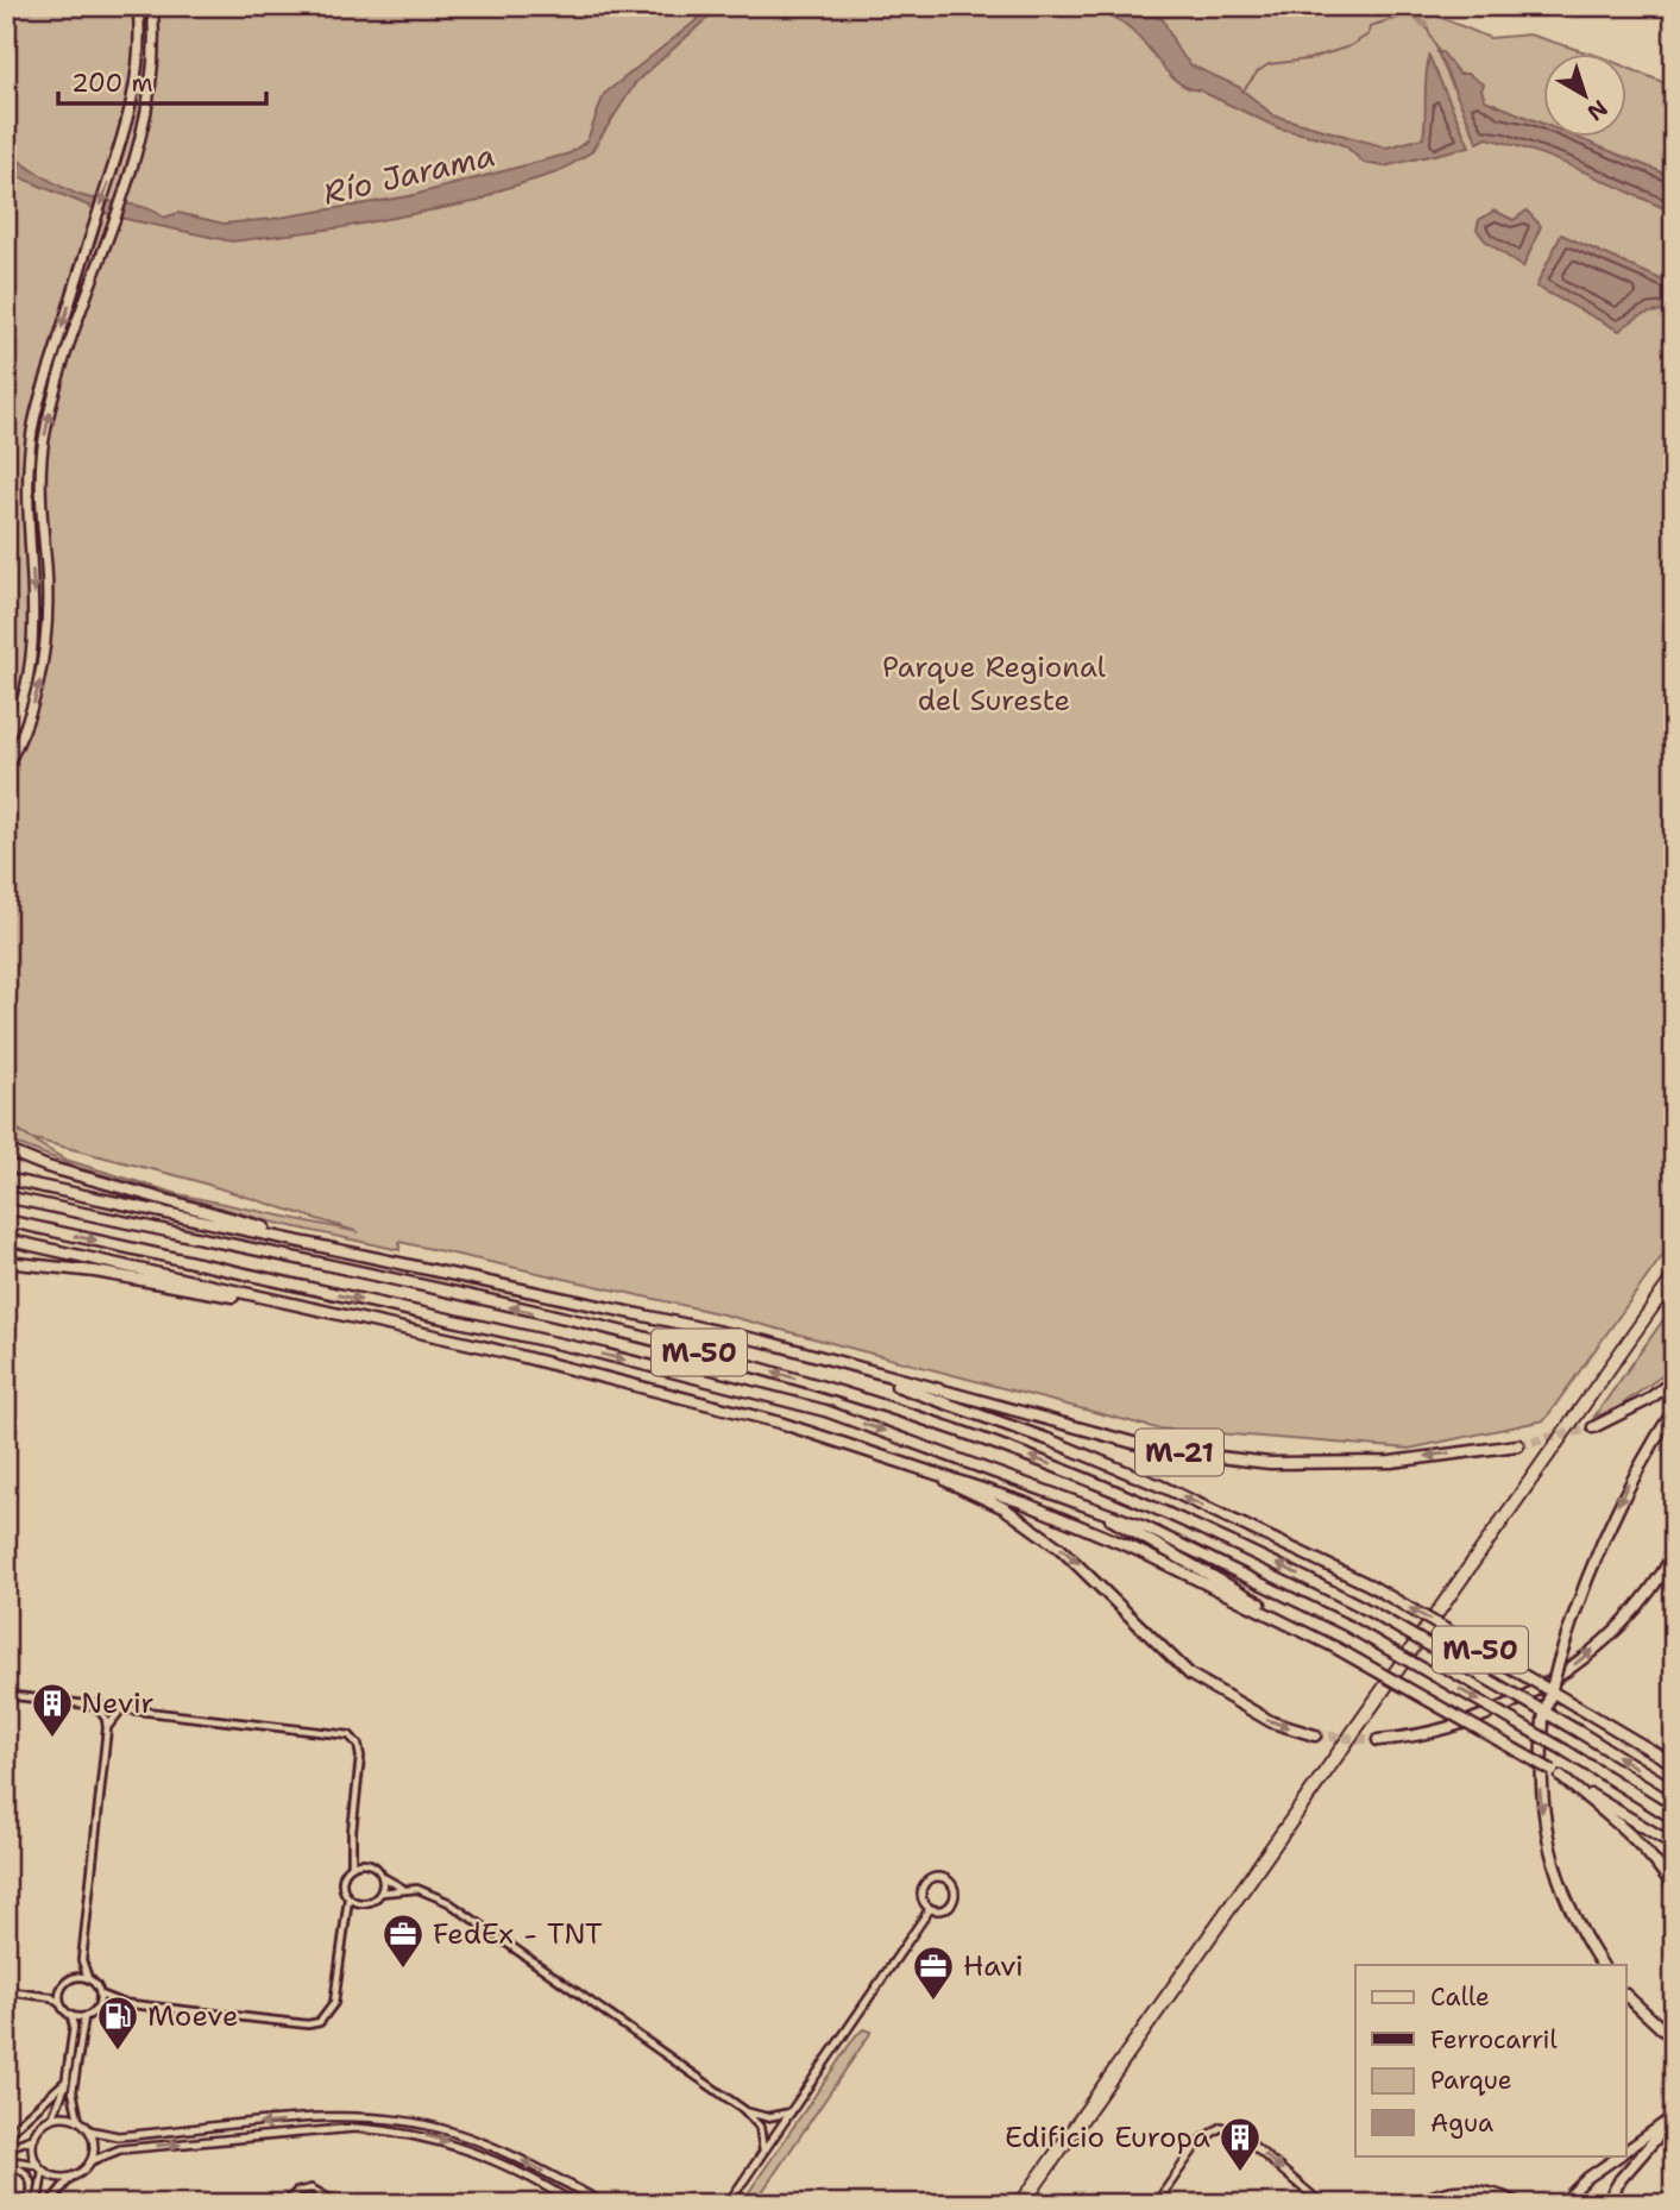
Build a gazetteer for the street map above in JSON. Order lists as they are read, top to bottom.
{
  "streets": {
    "highway": ["M-50", "M-21"]
  },
  "crossings": [
    ["M-50", "M-21"]
  ],
  "water": ["Río Jarama"],
  "parks": ["Parque Regional del Sureste"],
  "places": {
    "building": ["Nevir", "Edificio Europa"],
    "office": ["FedEx - TNT", "Havi"],
    "fuel station": ["Moeve"]
  },
  "legend": [
    "Calle",
    "Ferrocarril",
    "Parque",
    "Agua"
  ],
  "scale_bar": "200 m",
  "north": "bottom right"
}
